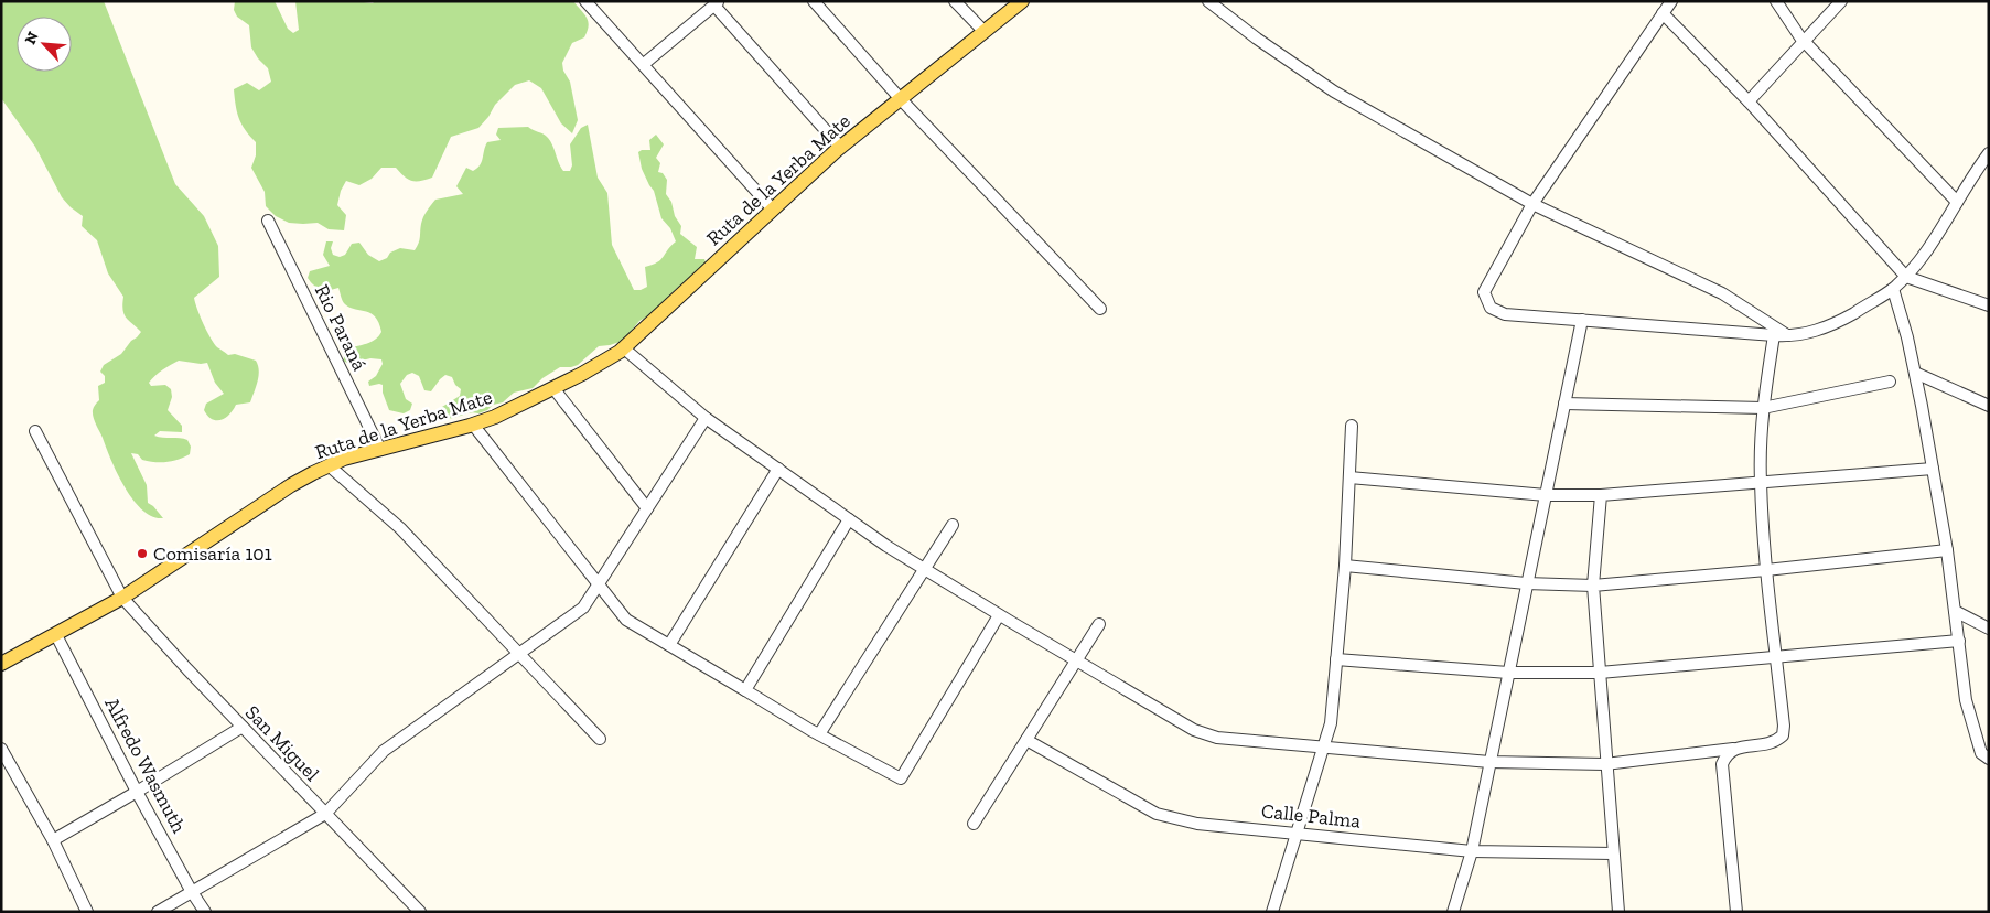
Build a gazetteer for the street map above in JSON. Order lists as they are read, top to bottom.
{
  "streets": {
    "main road": ["Ruta de la Yerba Mate"],
    "street": [
      "Rio Paraná",
      "San Miguel",
      "Alfredo Wasmuth",
      "Calle Palma"
    ]
  },
  "crossings": [
    ["Ruta de la Yerba Mate", "Rio Paraná"],
    ["Ruta de la Yerba Mate", "San Miguel"],
    ["Ruta de la Yerba Mate", "Alfredo Wasmuth"]
  ],
  "places": ["Comisaría 101"],
  "north": "top left"
}
